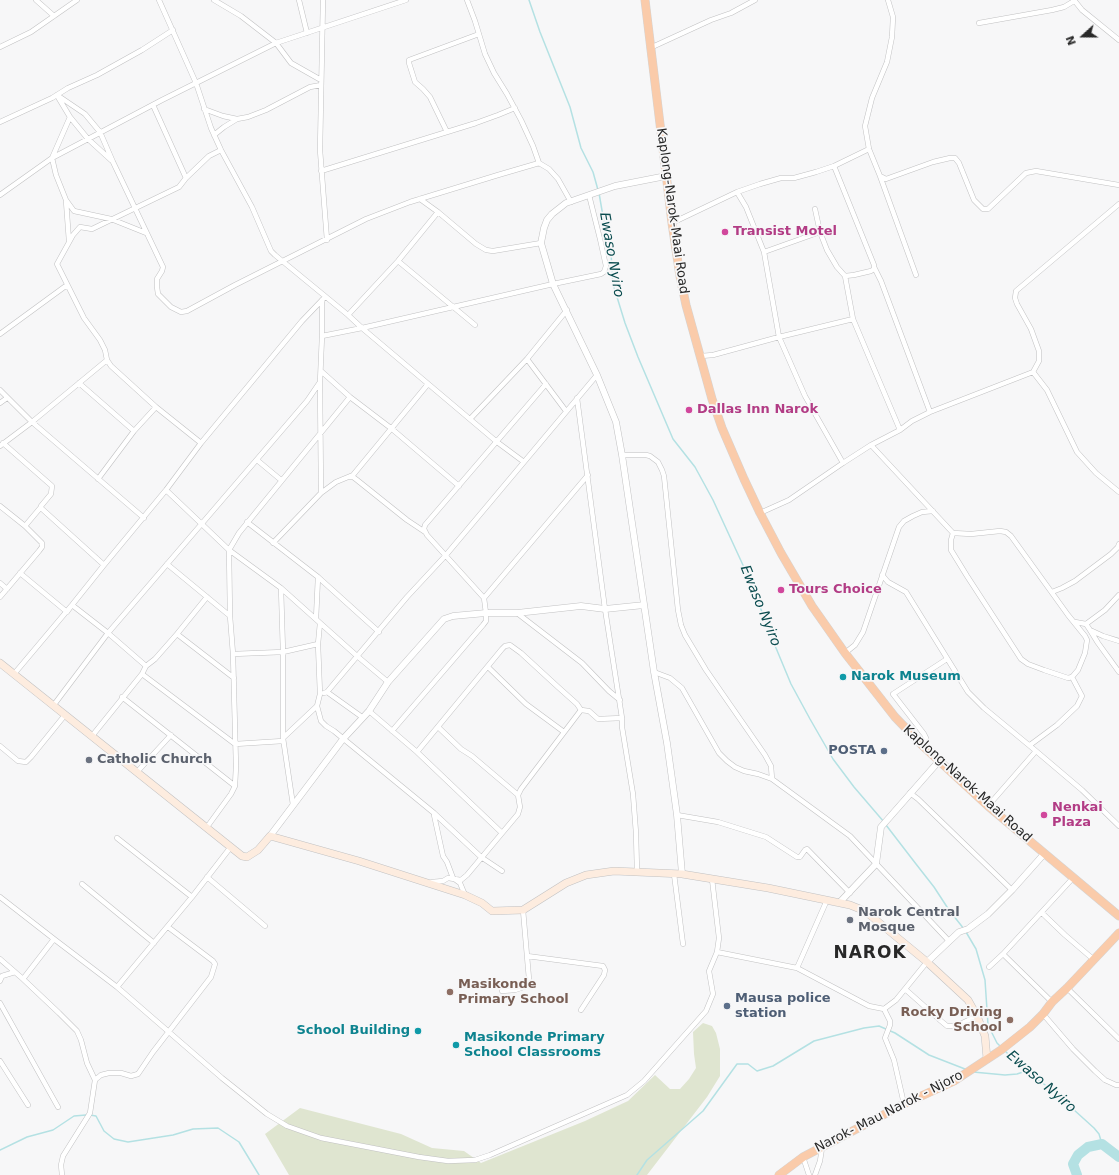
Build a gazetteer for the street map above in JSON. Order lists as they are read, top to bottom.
{
  "streets": {
    "highway": ["Kaplong-Narok-Maai Road", "Narok- Mau Narok - Njoro"]
  },
  "districts": ["NAROK"],
  "water": ["Ewaso Nyiro"],
  "places": [
    "Transist Motel",
    "Dallas Inn Narok",
    "Tours Choice",
    "Narok Museum",
    "POSTA",
    "Catholic Church",
    "Nenkai Plaza",
    "Narok Central Mosque",
    "Masikonde Primary School",
    "Mausa police station",
    "Rocky Driving School",
    "School Building",
    "Masikonde Primary School Classrooms"
  ],
  "north": "left"
}
